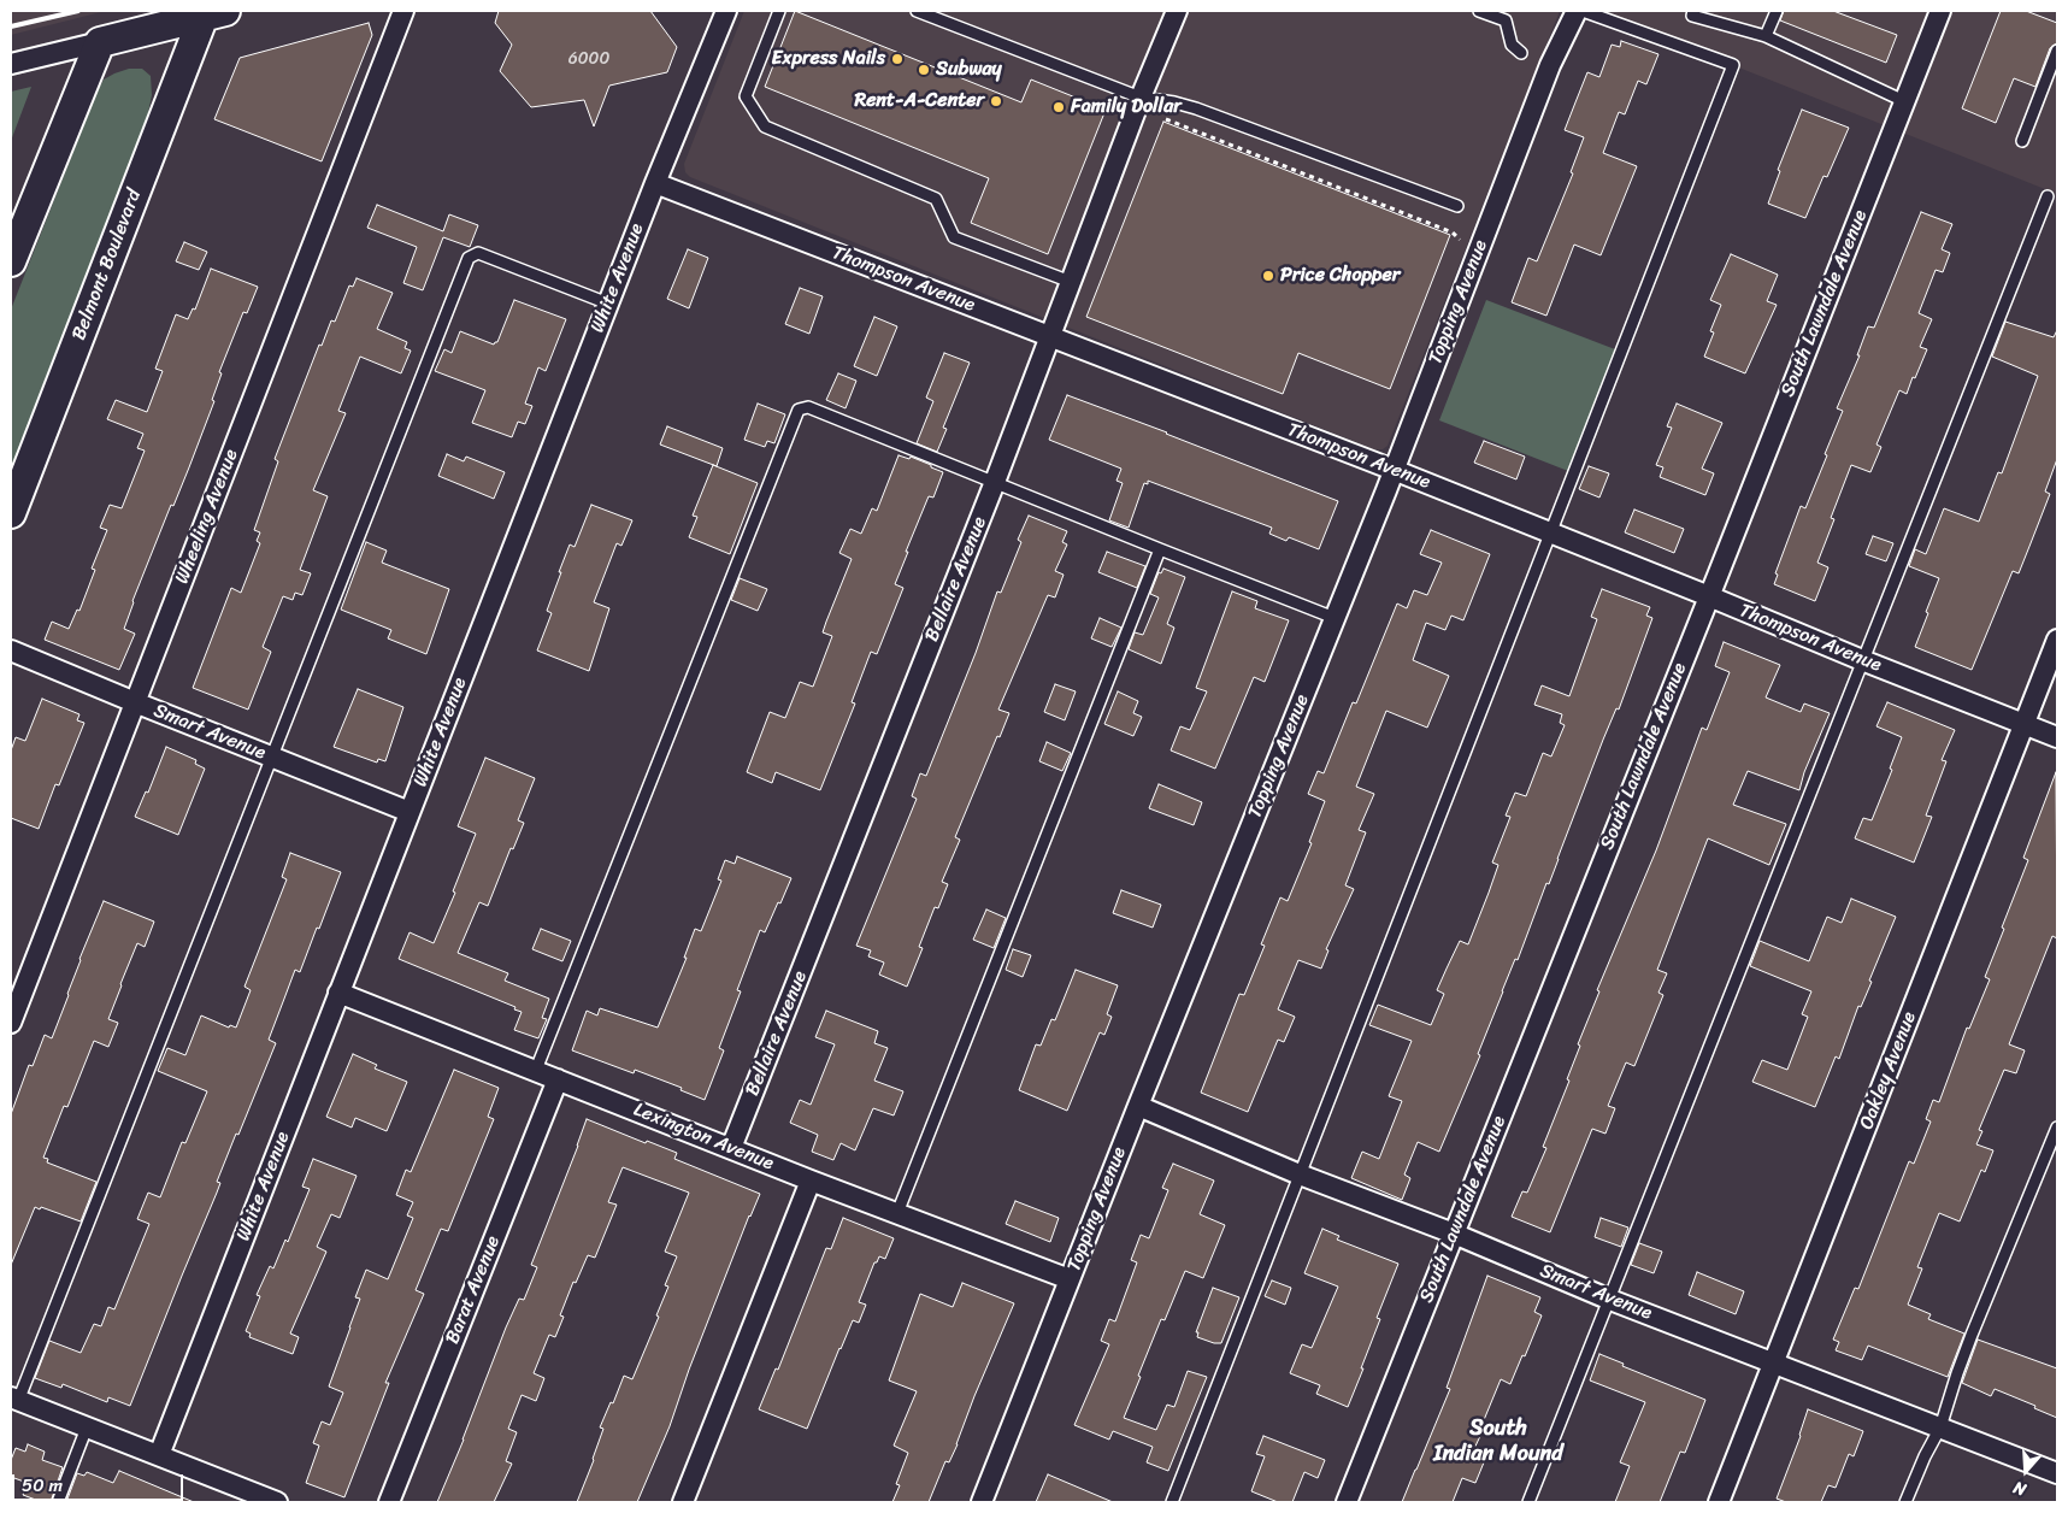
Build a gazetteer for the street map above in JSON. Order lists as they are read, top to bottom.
{
  "streets": {
    "main road": ["Belmont Boulevard"],
    "street": [
      "White Avenue",
      "Thompson Avenue",
      "Topping Avenue",
      "South Lawndale Avenue",
      "Wheeling Avenue",
      "Bellaire Avenue",
      "Smart Avenue",
      "Oakley Avenue",
      "Lexington Avenue",
      "Barat Avenue"
    ]
  },
  "crossings": [
    ["White Avenue", "Thompson Avenue"],
    ["White Avenue", "Smart Avenue"],
    ["White Avenue", "Lexington Avenue"],
    ["Thompson Avenue", "Topping Avenue"],
    ["Thompson Avenue", "South Lawndale Avenue"],
    ["Thompson Avenue", "Bellaire Avenue"],
    ["Thompson Avenue", "Oakley Avenue"],
    ["Topping Avenue", "Smart Avenue"],
    ["Topping Avenue", "Lexington Avenue"],
    ["South Lawndale Avenue", "Smart Avenue"],
    ["Wheeling Avenue", "Smart Avenue"],
    ["Bellaire Avenue", "Lexington Avenue"],
    ["Smart Avenue", "Oakley Avenue"],
    ["Lexington Avenue", "Barat Avenue"]
  ],
  "districts": ["South Indian Mound"],
  "places": [
    "Express Nails",
    "Subway",
    "Rent-A-Center",
    "Family Dollar",
    "Price Chopper"
  ],
  "house_numbers": ["6000"],
  "scale_bar": "50 m",
  "north": "bottom"
}
